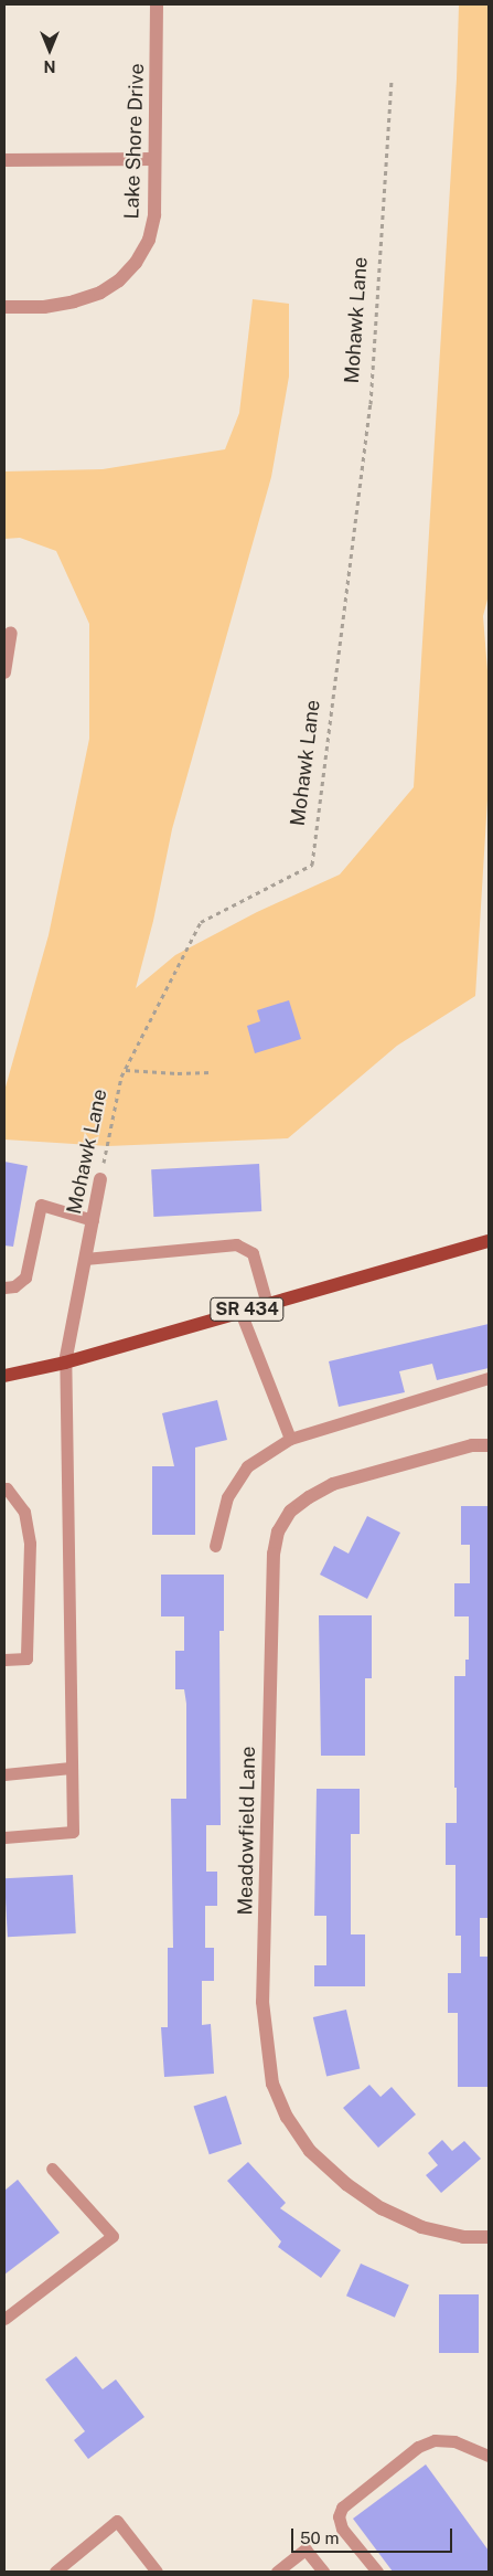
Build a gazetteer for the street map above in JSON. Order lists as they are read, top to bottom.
{
  "streets": {
    "main road": ["SR 434"],
    "street": ["Lake Shore Drive", "Mohawk Lane", "Meadowfield Lane"]
  },
  "crossings": [
    ["Mohawk Lane", "SR 434"]
  ],
  "scale_bar": "50 m",
  "north": "bottom"
}
